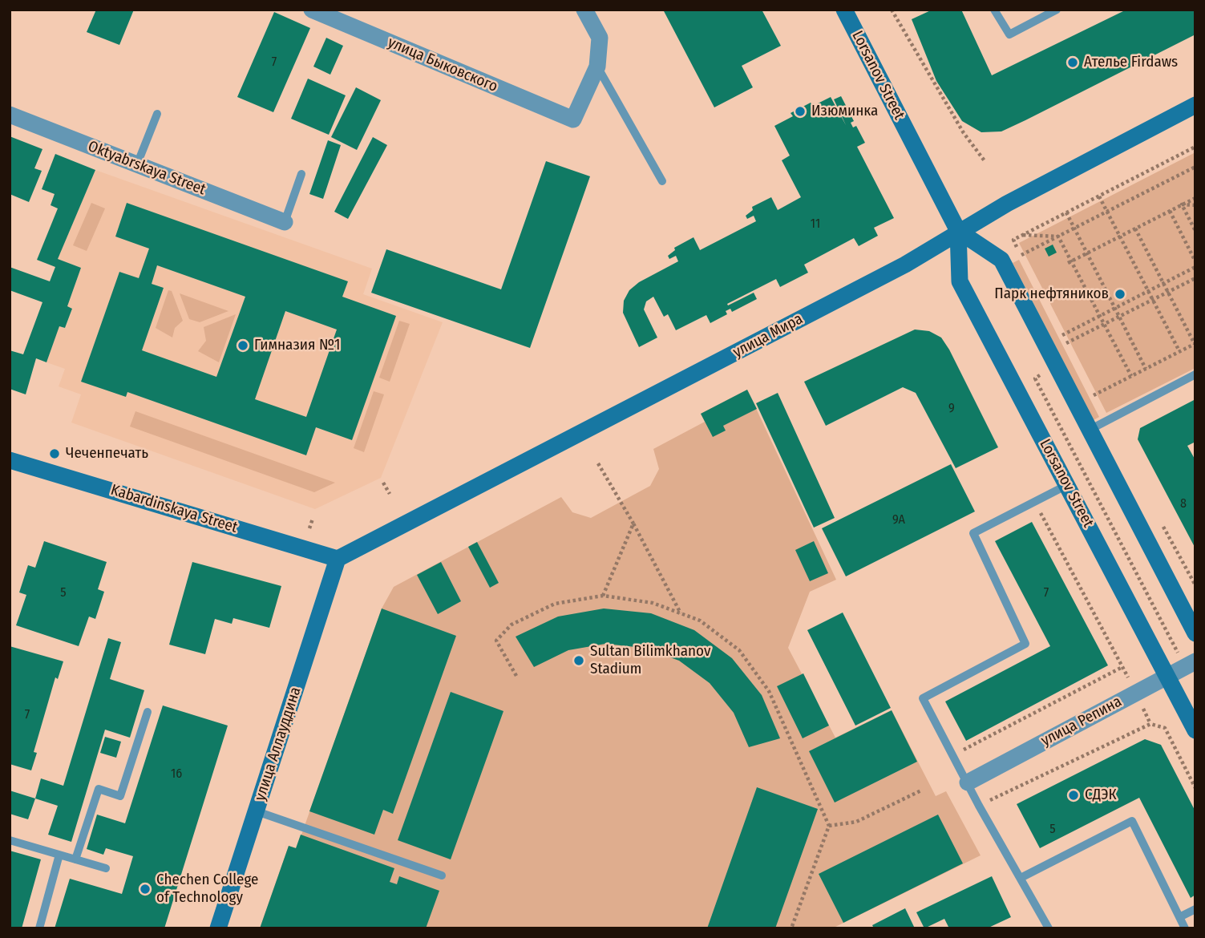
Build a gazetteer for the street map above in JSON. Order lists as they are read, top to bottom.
{
  "streets": {
    "main road": [
      "Lorsanov Street",
      "улица Мира",
      "Kabardinskaya Street",
      "улица Аллауддина"
    ],
    "street": ["улица Быковского", "Oktyabrskaya Street", "улица Репина"]
  },
  "crossings": [
    ["Lorsanov Street", "улица Мира"],
    ["Lorsanov Street", "улица Репина"],
    ["улица Мира", "Kabardinskaya Street"],
    ["улица Мира", "улица Аллауддина"],
    ["Kabardinskaya Street", "улица Аллауддина"]
  ],
  "places": [
    "Ателье Firdaws",
    "Изюминка",
    "Парк нефтяников",
    "Гимназия №1",
    "Чеченпечать",
    "Sultan Bilimkhanov Stadium",
    "СДЭК",
    "Chechen College of Technology"
  ],
  "house_numbers": [
    "7",
    "11",
    "9",
    "8",
    "9А",
    "5",
    "7",
    "7",
    "16",
    "5"
  ]
}
